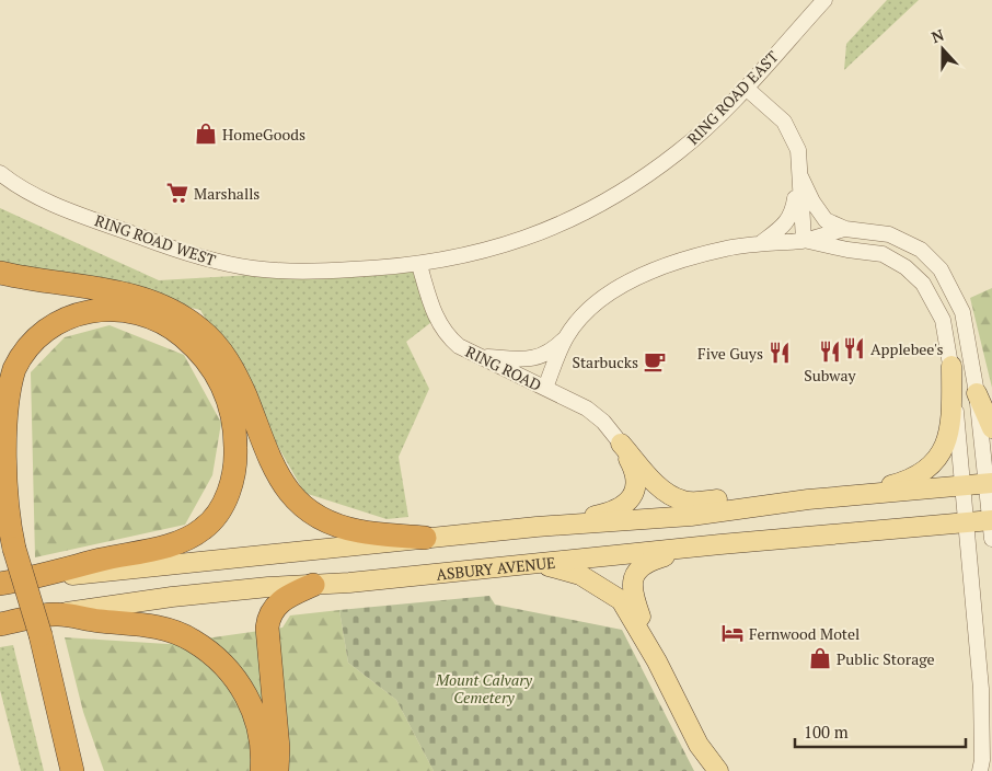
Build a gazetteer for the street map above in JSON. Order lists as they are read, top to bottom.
{
  "streets": {
    "highway": ["ASBURY AVENUE"],
    "street": ["RING ROAD EAST", "RING ROAD WEST", "RING ROAD"]
  },
  "crossings": [
    ["RING ROAD EAST", "RING ROAD WEST"],
    ["RING ROAD EAST", "RING ROAD"],
    ["RING ROAD WEST", "RING ROAD"]
  ],
  "parks": ["Mount Calvary Cemetery"],
  "places": {
    "shop": ["HomeGoods", "Public Storage"],
    "supermarket": ["Marshalls"],
    "restaurant": ["Applebee's", "Subway", "Five Guys"],
    "cafe": ["Starbucks"],
    "hotel": ["Fernwood Motel"]
  },
  "scale_bar": "100 m",
  "north": "top"
}
